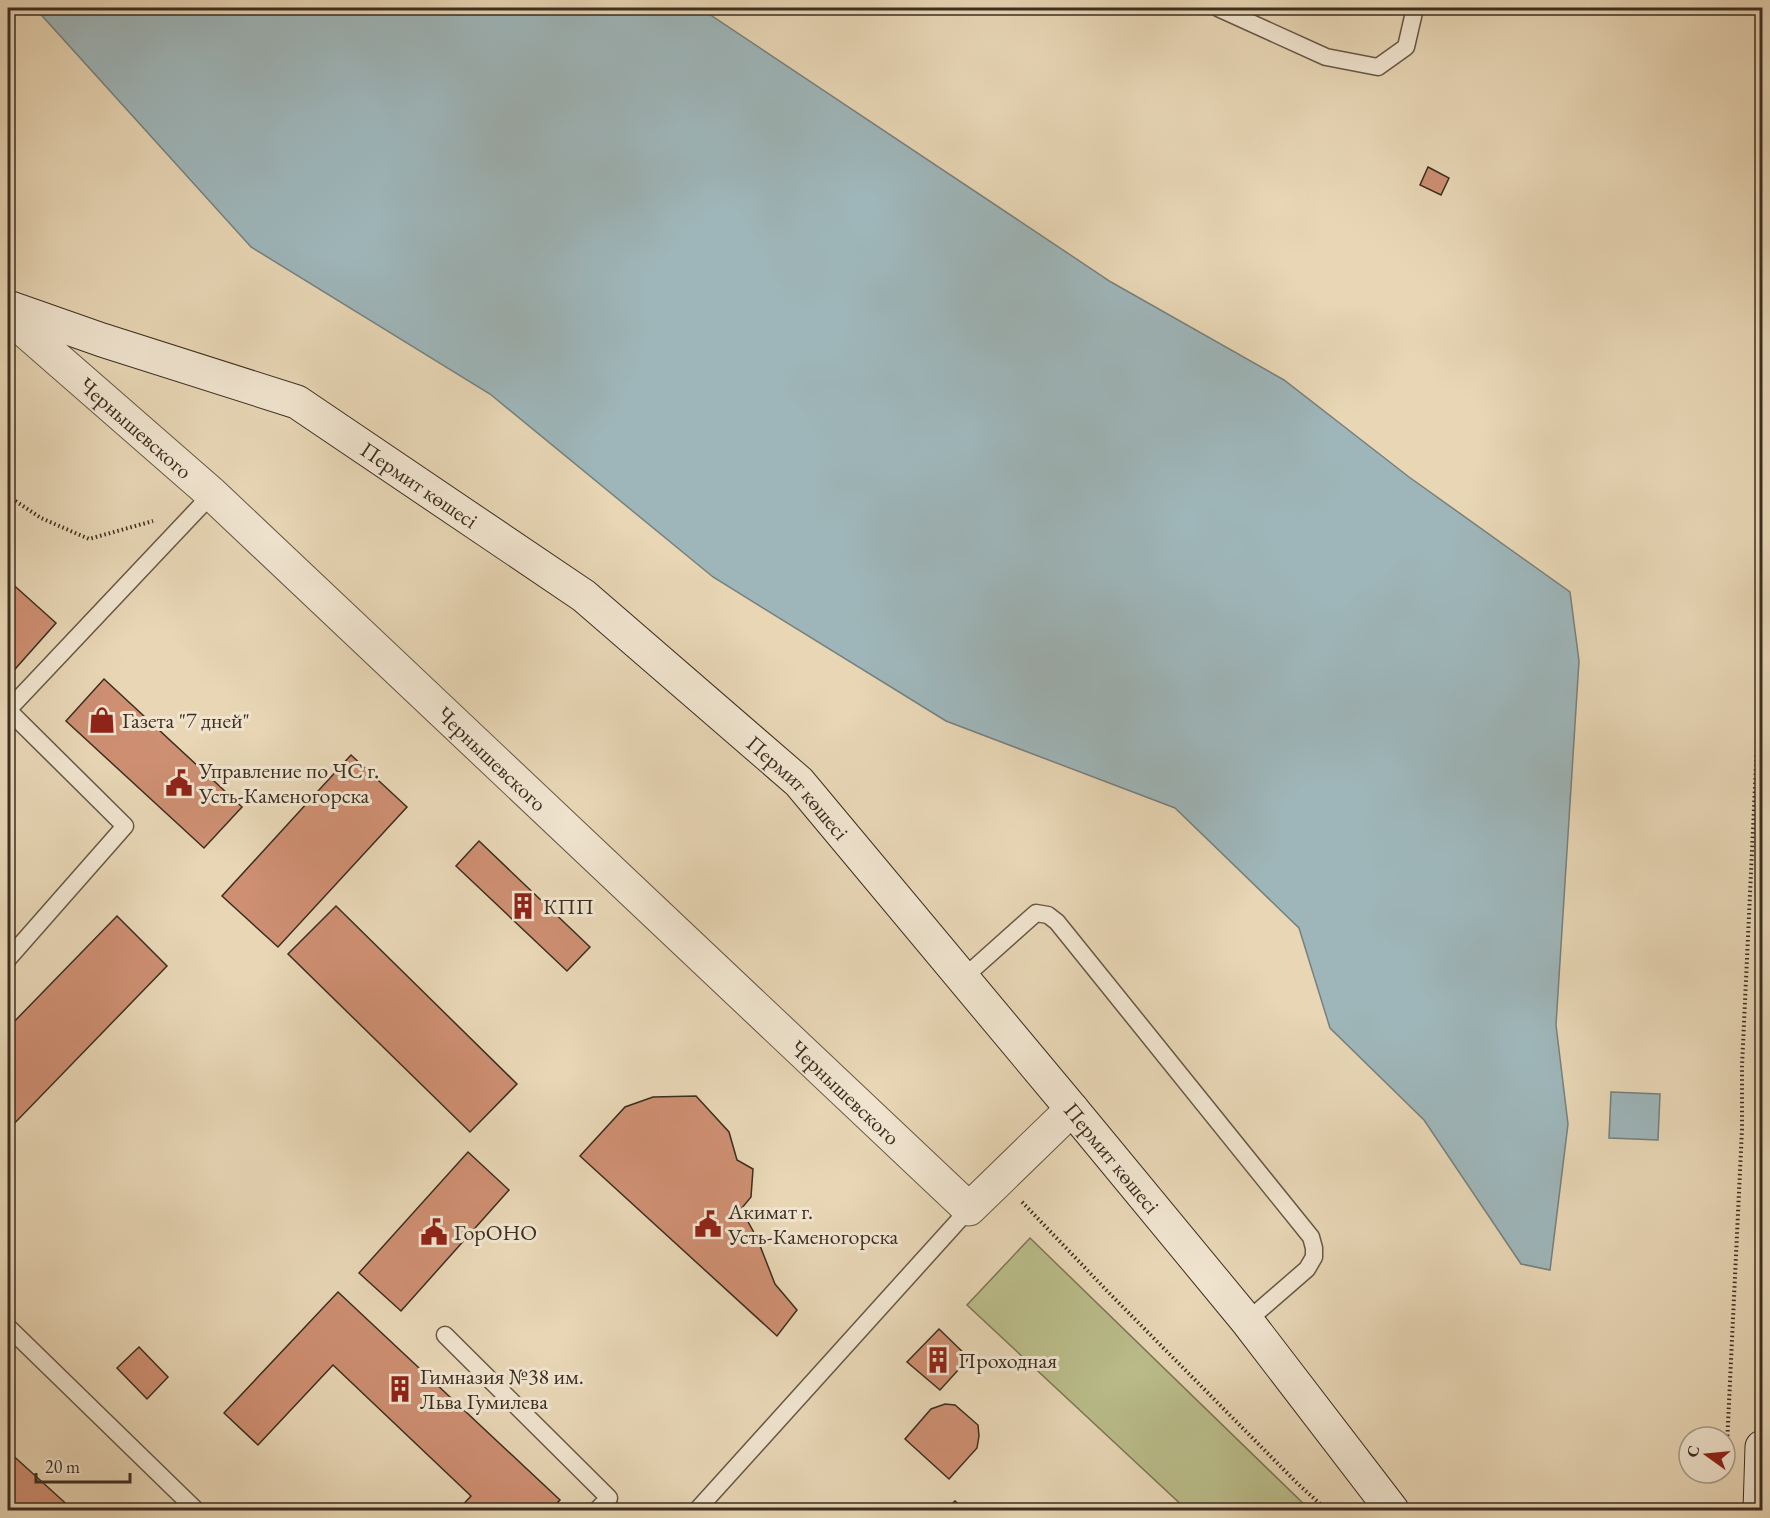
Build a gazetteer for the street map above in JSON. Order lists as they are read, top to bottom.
{
  "streets": {
    "main road": ["Чернышевского", "Пермит көшесі"]
  },
  "places": {
    "shop": ["Газета \"7 дней\""],
    "public building": ["Управление по ЧС г. Усть-Каменогорска", "Акимат г. Усть-Каменогорска", "ГорОНО"],
    "building": ["КПП", "Проходная", "Гимназия №38 им. Льва Гумилева"]
  },
  "scale_bar": "20 m",
  "north": "left"
}
